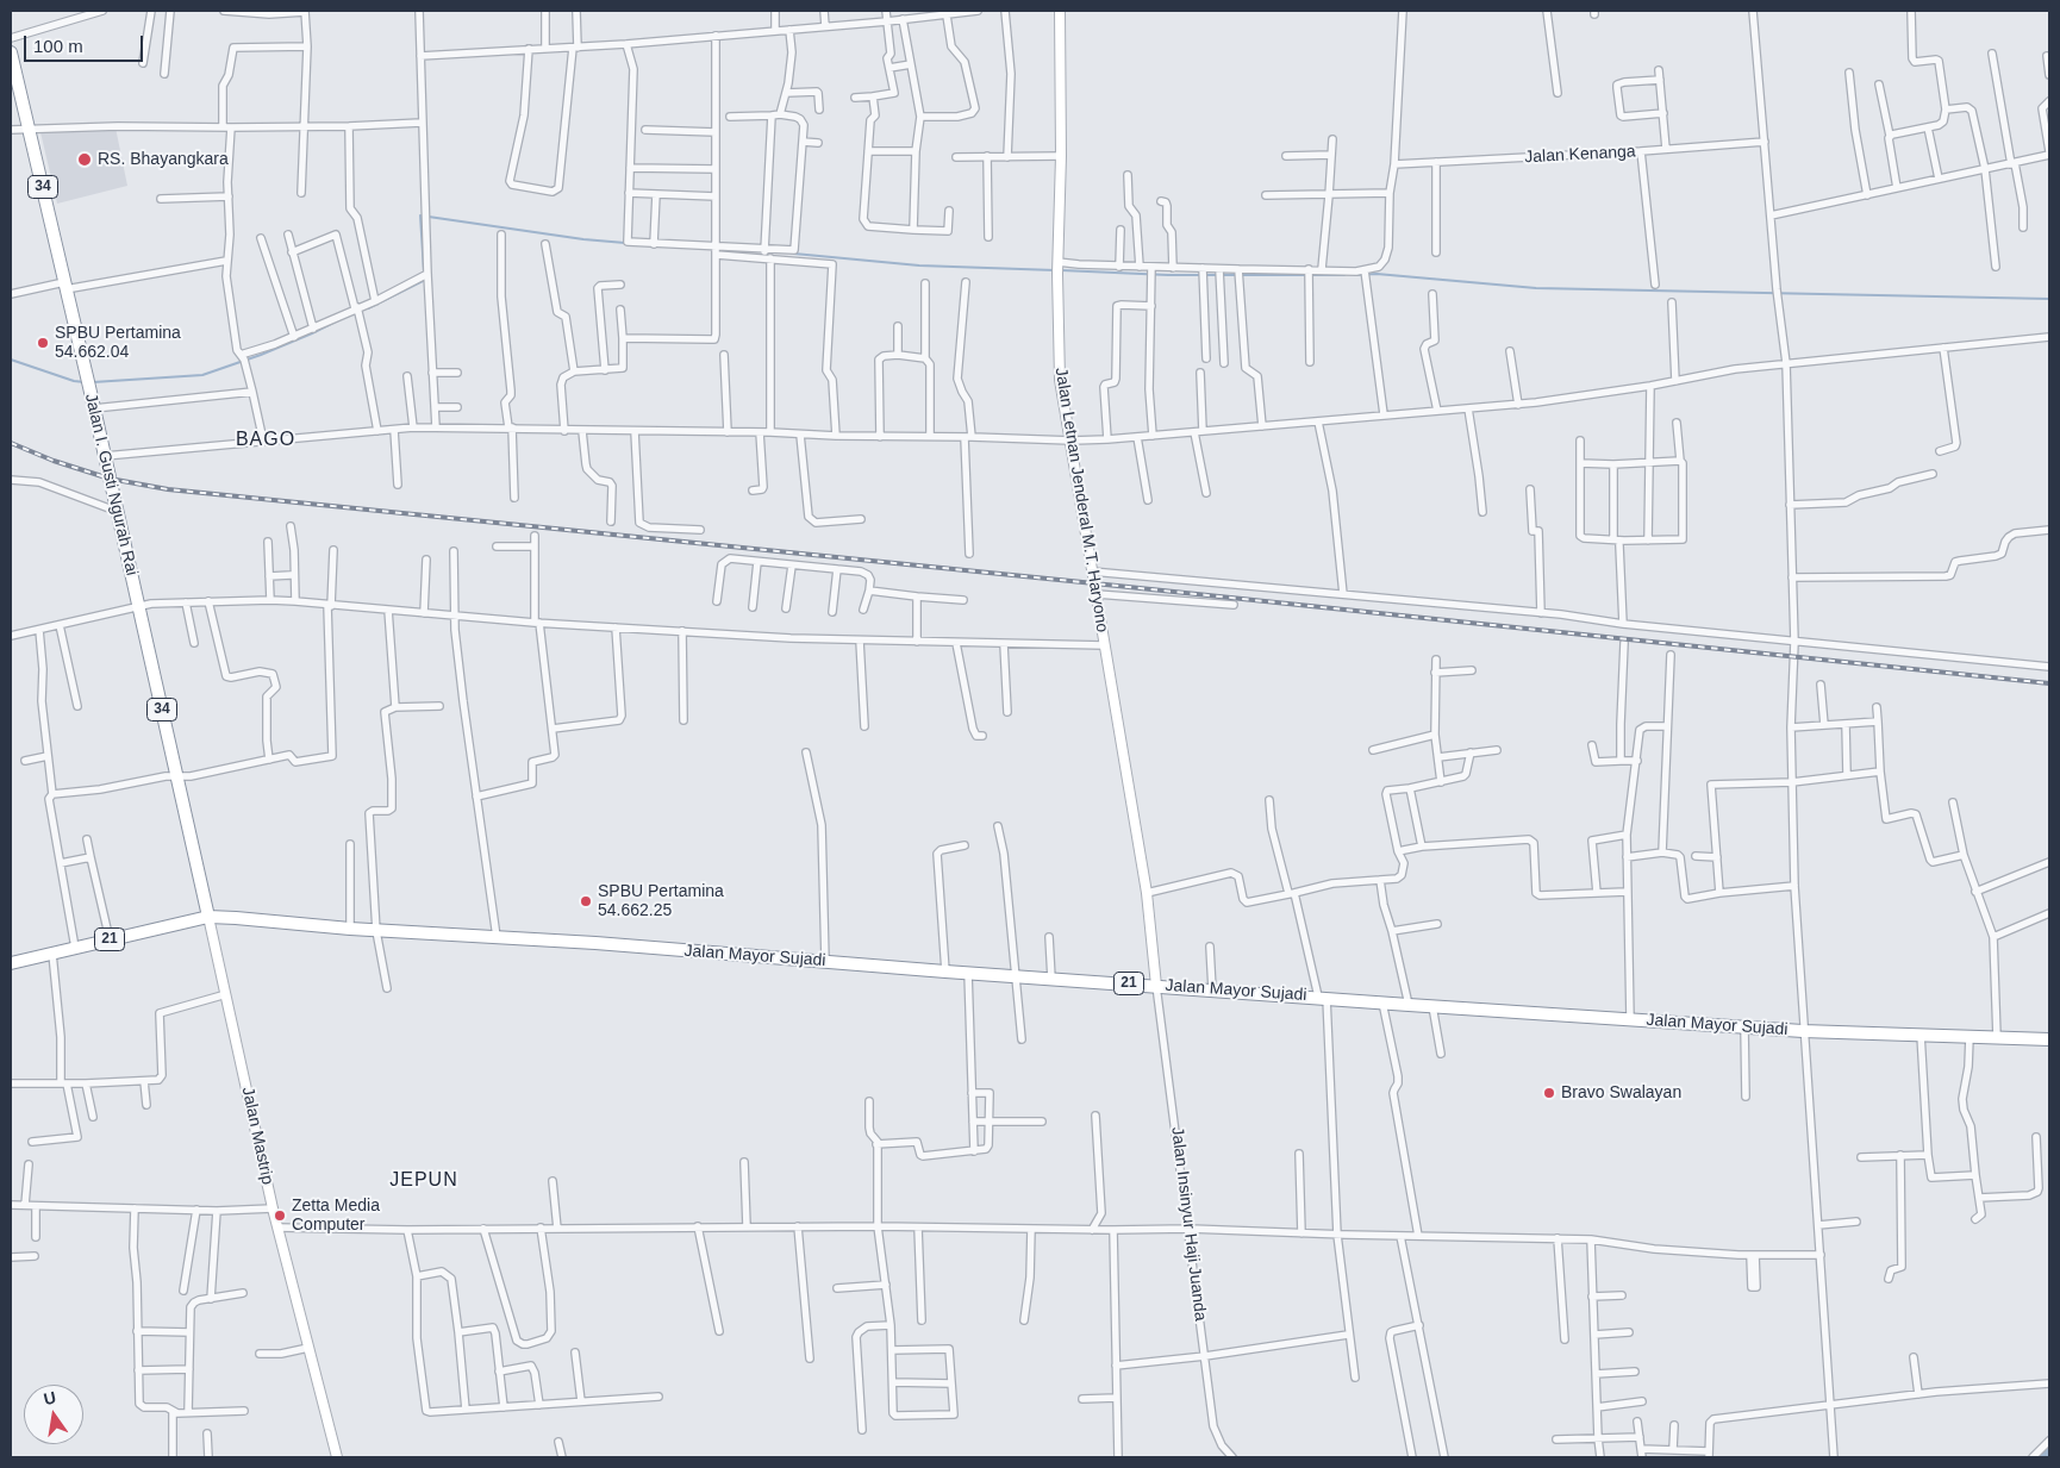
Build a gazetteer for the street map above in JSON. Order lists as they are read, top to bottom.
{
  "streets": {
    "highway": [
      "34",
      "Jalan I. Gusti Ngurah Rai",
      "21",
      "Jalan Mayor Sujadi"
    ],
    "main road": ["Jalan Letnan Jenderal M.T. Haryono", "Jalan Mastrip"],
    "street": ["Jalan Kenanga", "Jalan Insinyur Haji Juanda"]
  },
  "crossings": [
    ["Jalan I. Gusti Ngurah Rai", "21"],
    ["Jalan I. Gusti Ngurah Rai", "Jalan Mayor Sujadi"],
    ["Jalan I. Gusti Ngurah Rai", "Jalan Mastrip"],
    ["Jalan Letnan Jenderal M.T. Haryono", "Jalan Mayor Sujadi"],
    ["Jalan Letnan Jenderal M.T. Haryono", "Jalan Insinyur Haji Juanda"],
    ["21", "Jalan Mayor Sujadi"],
    ["21", "Jalan Mastrip"],
    ["Jalan Mayor Sujadi", "Jalan Mastrip"],
    ["Jalan Mayor Sujadi", "Jalan Insinyur Haji Juanda"]
  ],
  "districts": ["BAGO", "JEPUN"],
  "places": [
    "RS. Bhayangkara",
    "SPBU Pertamina 54.662.04",
    "SPBU Pertamina 54.662.25",
    "Bravo Swalayan",
    "Zetta Media Computer"
  ],
  "scale_bar": "100 m",
  "north": "top"
}
